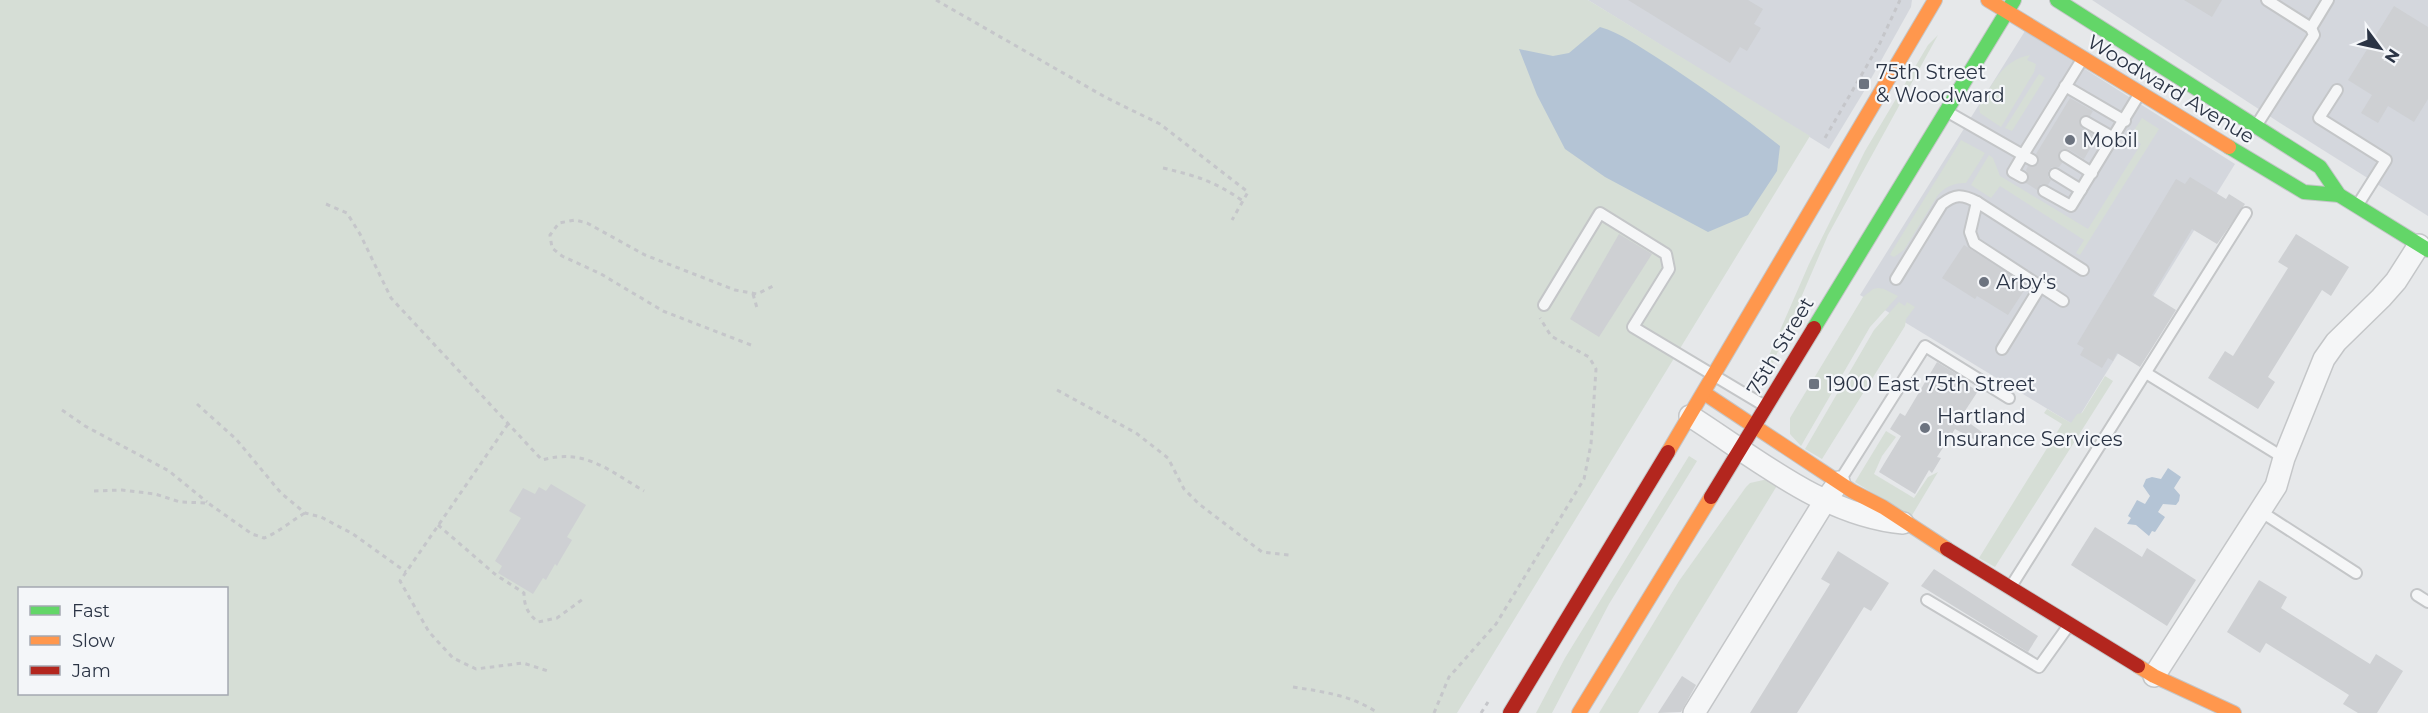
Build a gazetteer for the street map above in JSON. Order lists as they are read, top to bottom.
{
  "streets": {
    "main road": ["Woodward Avenue", "75th Street"]
  },
  "crossings": [
    ["Woodward Avenue", "75th Street"]
  ],
  "places": {
    "transit": ["75th Street & Woodward", "1900 East 75th Street"],
    "other": ["Mobil", "Arby's", "Hartland Insurance Services"]
  },
  "legend": ["Fast", "Slow", "Jam"],
  "north": "bottom right"
}
